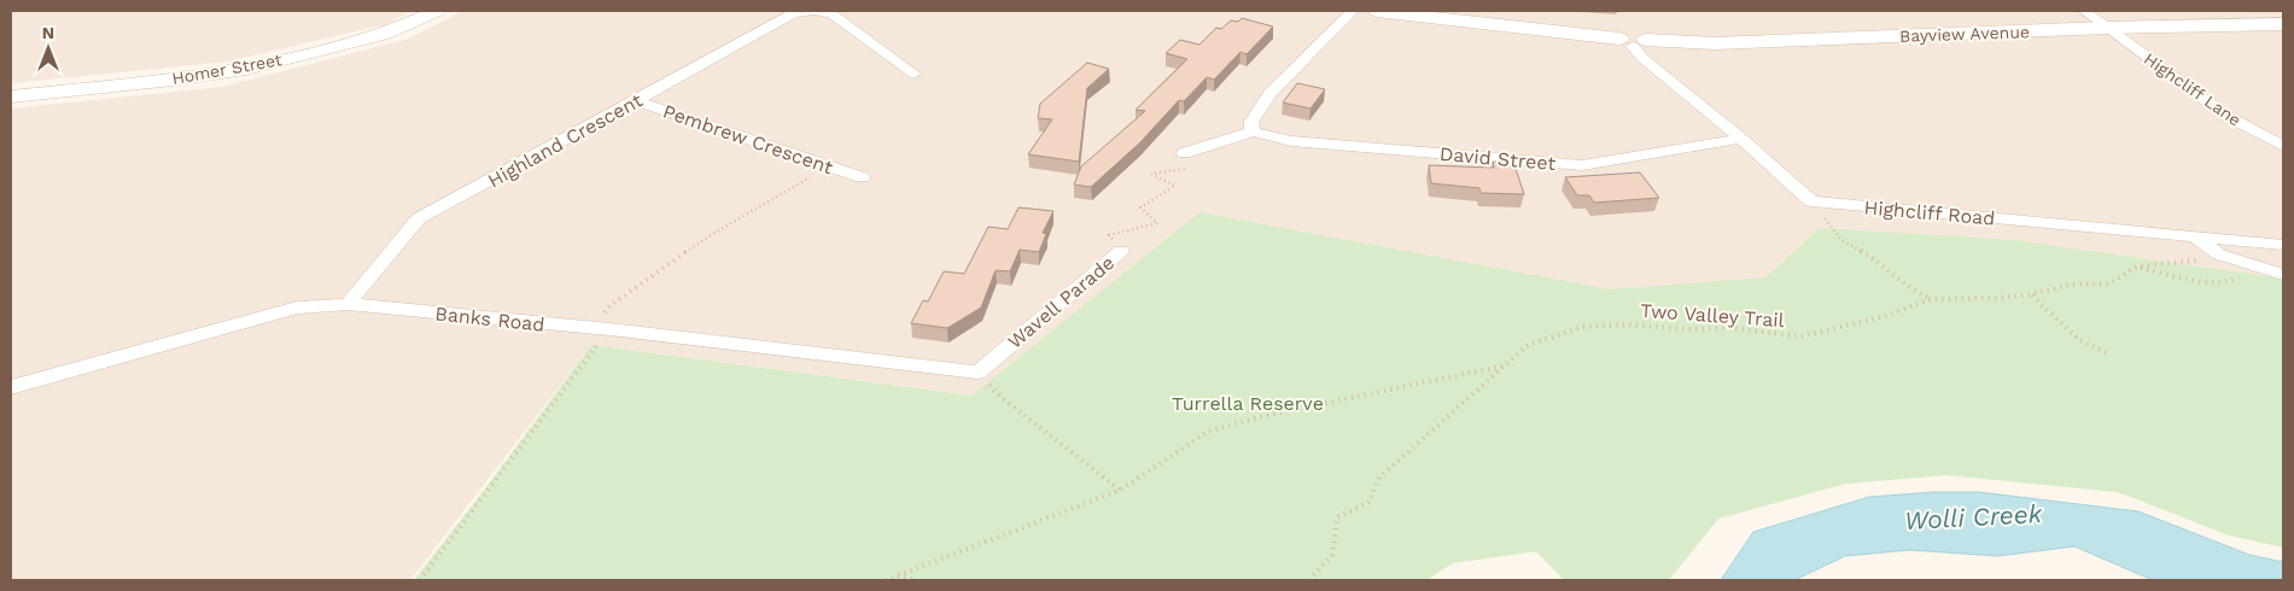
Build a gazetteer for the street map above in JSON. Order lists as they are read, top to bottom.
{
  "streets": {
    "main road": ["Bayview Avenue", "Homer Street"],
    "street": [
      "Highcliff Lane",
      "Pembrew Crescent",
      "Highland Crescent",
      "David Street",
      "Highcliff Road",
      "Wavell Parade",
      "Banks Road"
    ],
    "path": ["Two Valley Trail"]
  },
  "crossings": [
    ["Bayview Avenue", "Highcliff Lane"],
    ["Pembrew Crescent", "Highland Crescent"],
    ["Highland Crescent", "Banks Road"],
    ["Wavell Parade", "Banks Road"]
  ],
  "water": ["Wolli Creek"],
  "parks": ["Turrella Reserve"],
  "north": "top"
}
